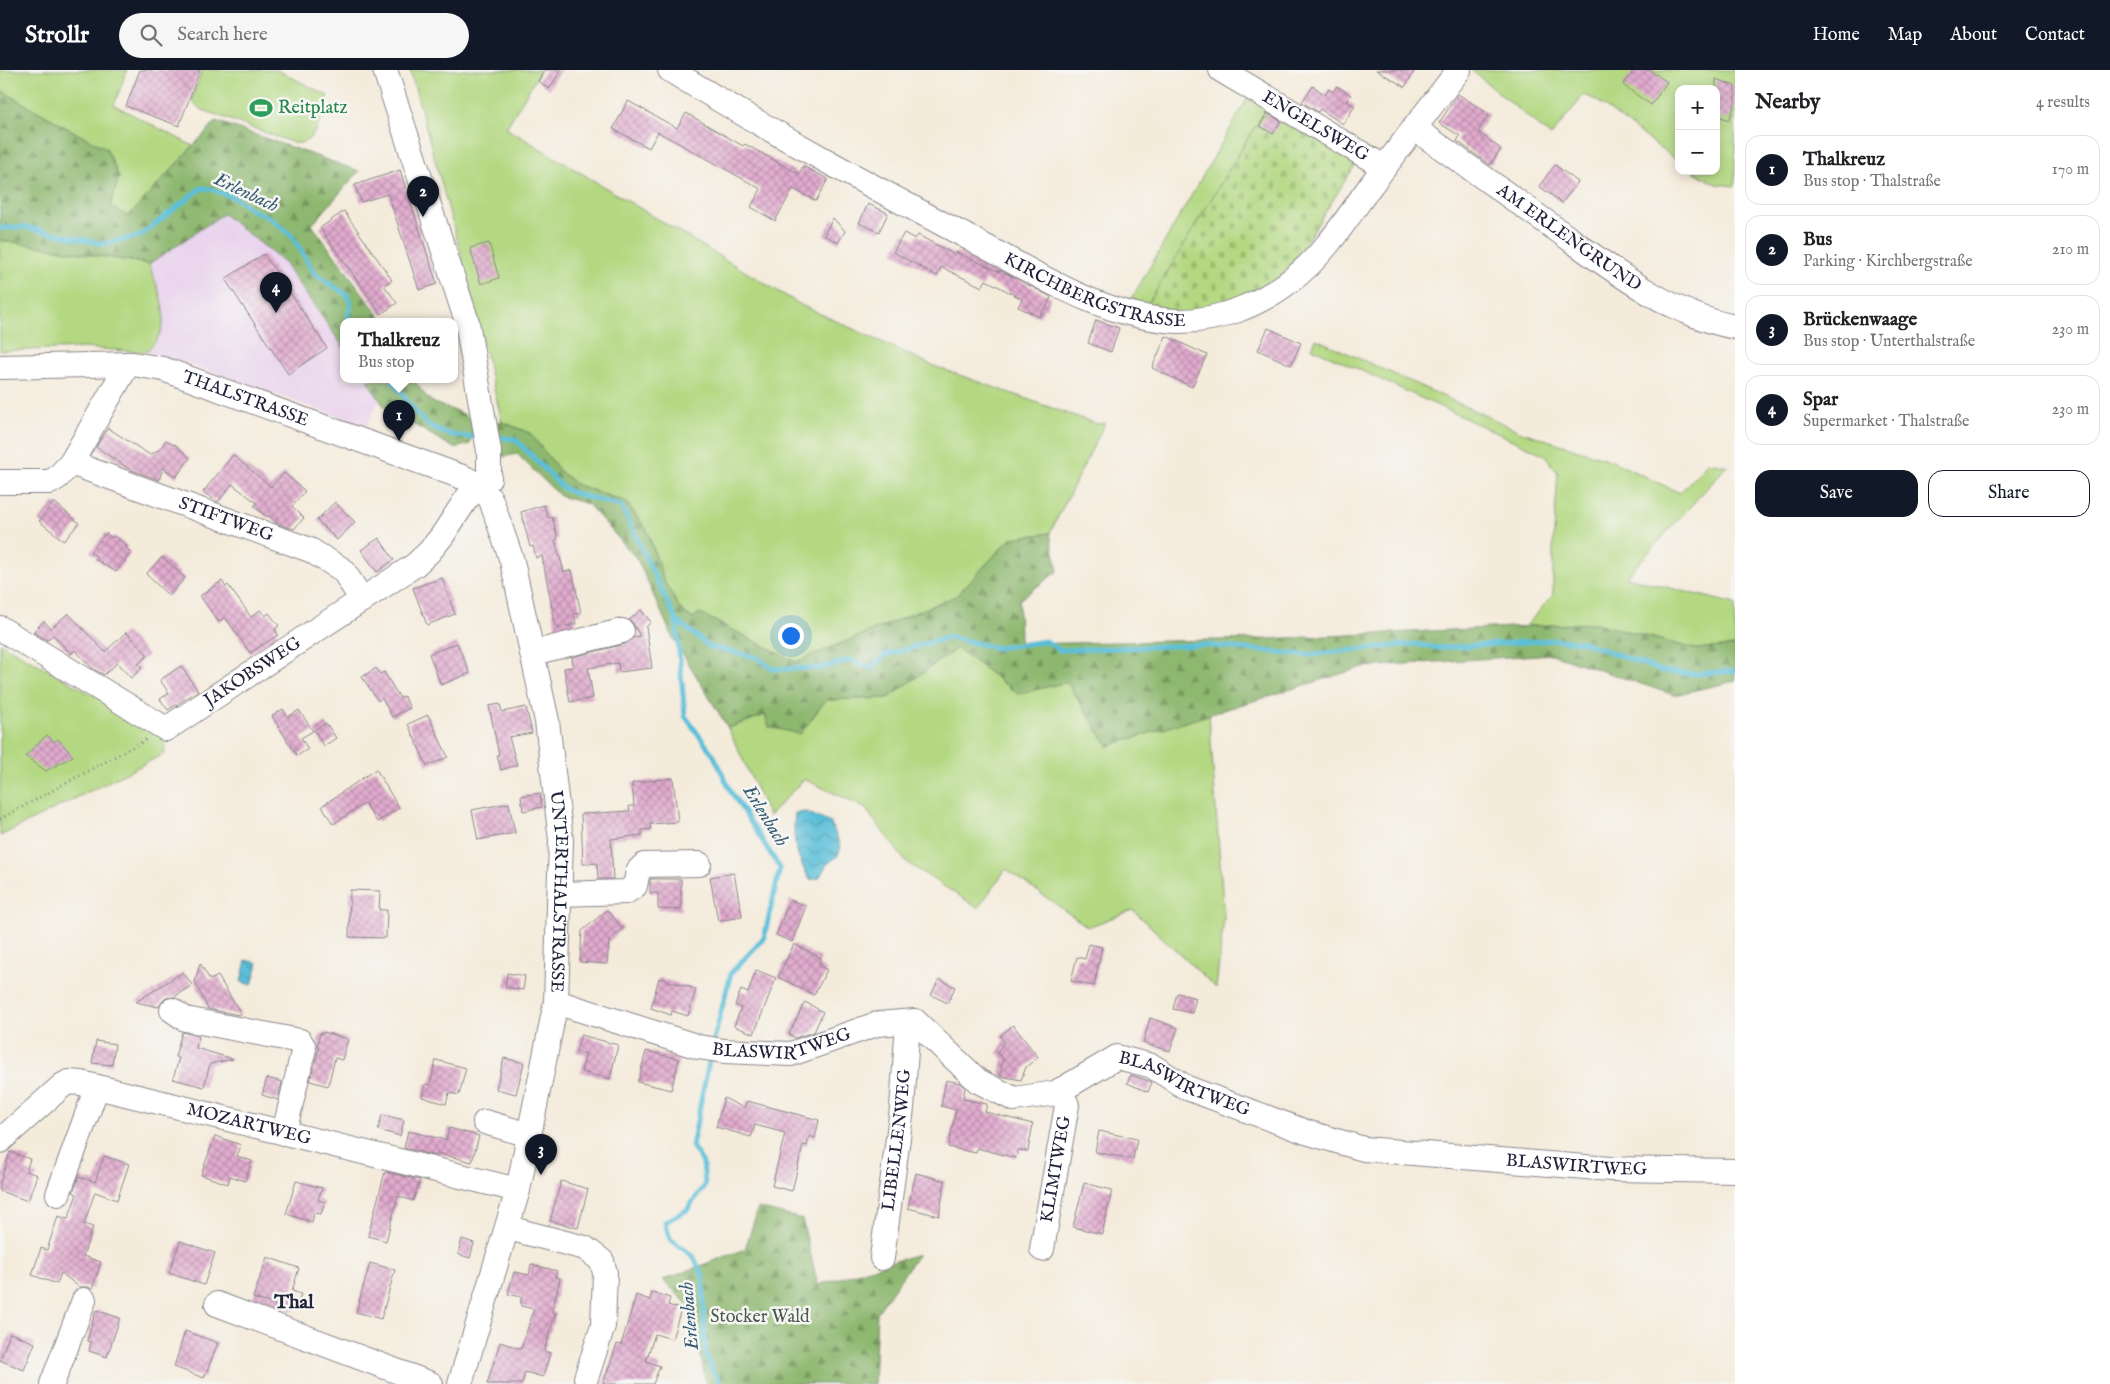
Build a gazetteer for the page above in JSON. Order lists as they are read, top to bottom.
{
  "streets": {
    "street": [
      "ENGELSWEG",
      "AM ERLENGRUND",
      "KIRCHBERGSTRASSE",
      "THALSTRASSE",
      "STIFTWEG",
      "JAKOBSWEG",
      "UNTERTHALSTRASSE",
      "BLASWIRTWEG",
      "MOZARTWEG",
      "LIBELLENWEG",
      "KLIMTWEG"
    ]
  },
  "crossings": [
    ["ENGELSWEG", "KIRCHBERGSTRASSE"],
    ["AM ERLENGRUND", "KIRCHBERGSTRASSE"],
    ["THALSTRASSE", "JAKOBSWEG"],
    ["THALSTRASSE", "UNTERTHALSTRASSE"],
    ["STIFTWEG", "JAKOBSWEG"],
    ["JAKOBSWEG", "UNTERTHALSTRASSE"],
    ["UNTERTHALSTRASSE", "BLASWIRTWEG"],
    ["UNTERTHALSTRASSE", "MOZARTWEG"],
    ["BLASWIRTWEG", "LIBELLENWEG"],
    ["BLASWIRTWEG", "KLIMTWEG"]
  ],
  "districts": ["Thal"],
  "water": ["Erlenbach"],
  "parks": ["Stocker Wald"],
  "places": {
    "sports": ["Reitplatz"]
  },
  "page": {
    "header": "Strollr",
    "search": "Search here",
    "nav": [
      "Home",
      "Map",
      "About",
      "Contact"
    ],
    "heading": ["Nearby", "4 results"],
    "map_buttons": ["+", "−"],
    "list": [
      {
        "mark": "1",
        "name": "Thalkreuz",
        "note": "Bus stop · Thalstraße",
        "value": "170 m"
      },
      {
        "mark": "2",
        "name": "Bus",
        "note": "Parking · Kirchbergstraße",
        "value": "210 m"
      },
      {
        "mark": "3",
        "name": "Brückenwaage",
        "note": "Bus stop · Unterthalstraße",
        "value": "230 m"
      },
      {
        "mark": "4",
        "name": "Spar",
        "note": "Supermarket · Thalstraße",
        "value": "230 m"
      }
    ],
    "pins": [
      "2",
      "4",
      "1",
      "3"
    ],
    "popup": ["Thalkreuz", "Bus stop"],
    "buttons": ["Save", "Share"]
  }
}
